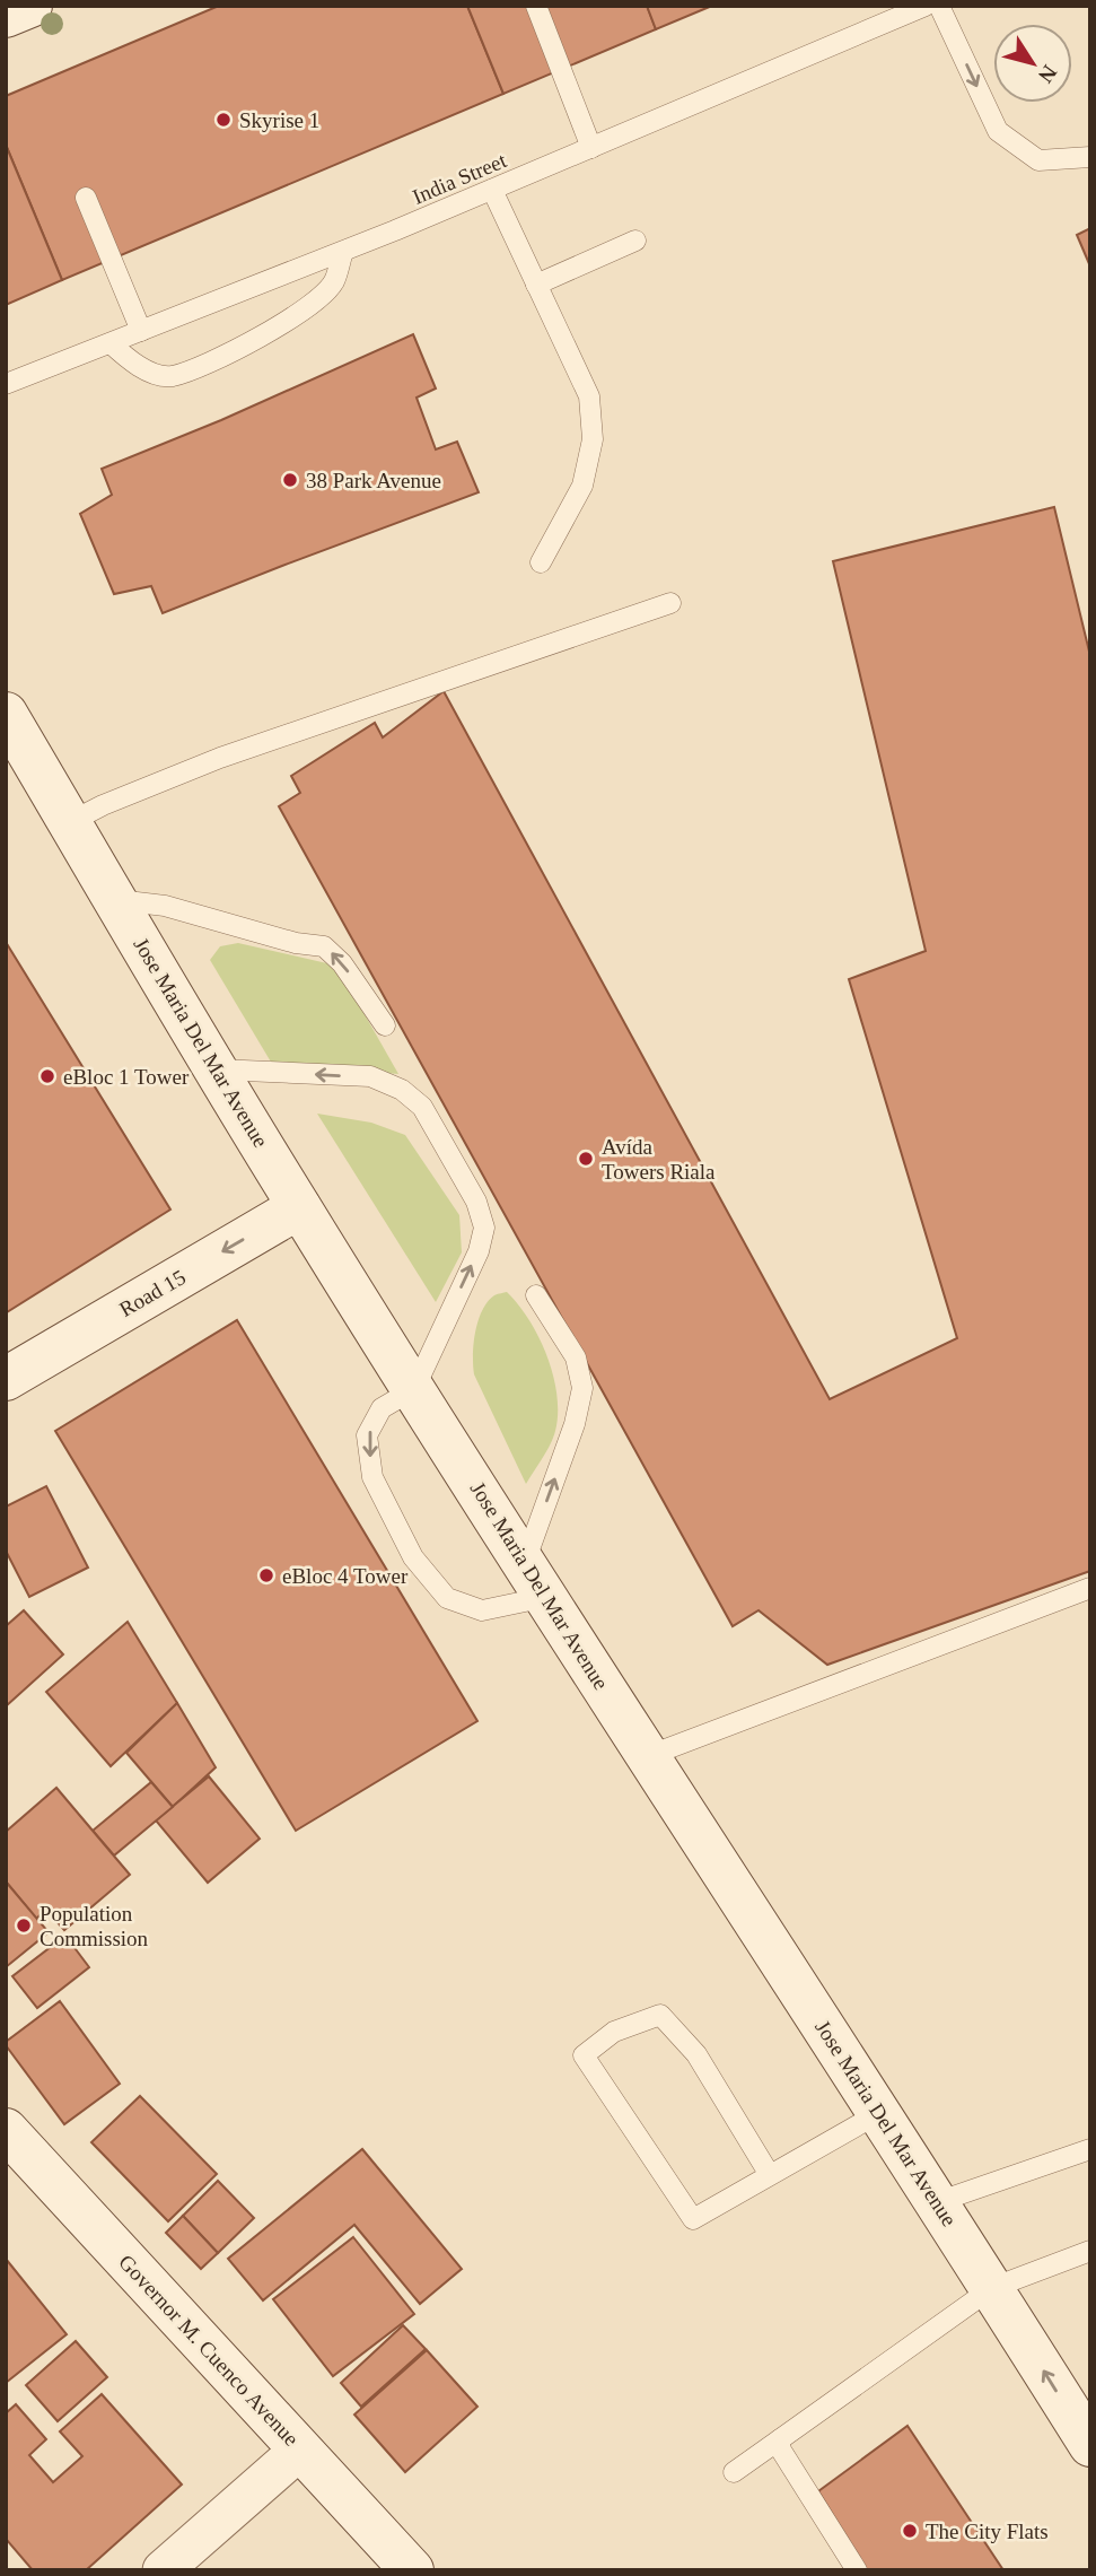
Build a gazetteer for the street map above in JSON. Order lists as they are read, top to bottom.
{
  "streets": {
    "street": ["Jose Maria Del Mar Avenue", "Road 15", "Governor M. Cuenco Avenue"],
    "lane": ["India Street"]
  },
  "crossings": [
    ["Jose Maria Del Mar Avenue", "Road 15"]
  ],
  "one_way": ["Road 15"],
  "places": [
    "Skyrise 1",
    "38 Park Avenue",
    "eBloc 1 Tower",
    "Avída Towers Riala",
    "eBloc 4 Tower",
    "Population Commission",
    "The City Flats"
  ],
  "north": "bottom right"
}
